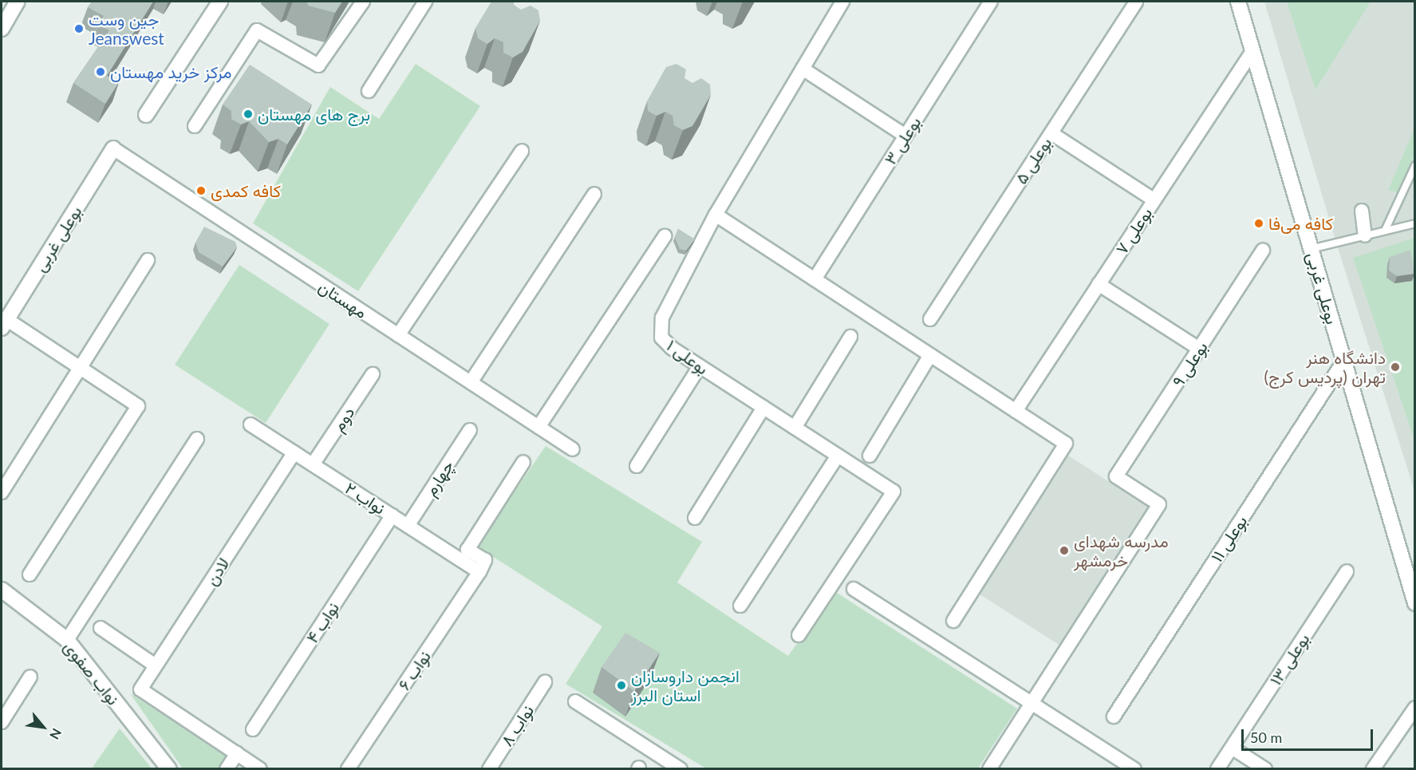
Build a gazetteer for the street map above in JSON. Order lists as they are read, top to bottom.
{
  "streets": {
    "street": [
      "بوعلی ۳",
      "بوعلی ۵",
      "بوعلی ۷",
      "بوعلی غربی",
      "مهستان",
      "بوعلی ۱",
      "بوعلی ۹",
      "دوم",
      "چهارم",
      "نواب ۲",
      "بوعلی ۱۱",
      "لادن",
      "نواب ۴",
      "بوعلی ۱۳",
      "نواب ۶",
      "نواب صفوی",
      "نواب ۸"
    ]
  },
  "crossings": [
    ["بوعلی ۷", "بوعلی غربی"],
    ["بوعلی غربی", "مهستان"],
    ["بوعلی غربی", "بوعلی ۱۱"],
    ["دوم", "نواب ۲"],
    ["چهارم", "نواب ۲"],
    ["نواب ۲", "لادن"],
    ["نواب ۲", "نواب ۴"],
    ["نواب ۲", "نواب ۶"]
  ],
  "places": [
    "جین وست Jeanswest",
    "مرکز خرید مهستان",
    "برج های مهستان",
    "کافه کمدی",
    "کافه می‌فا",
    "دانشگاه هنر تهران (پردیس کرج)",
    "مدرسه شهدای خرمشهر",
    "انجمن داروسازان استان البرز"
  ],
  "scale_bar": "50 m",
  "north": "bottom right"
}
